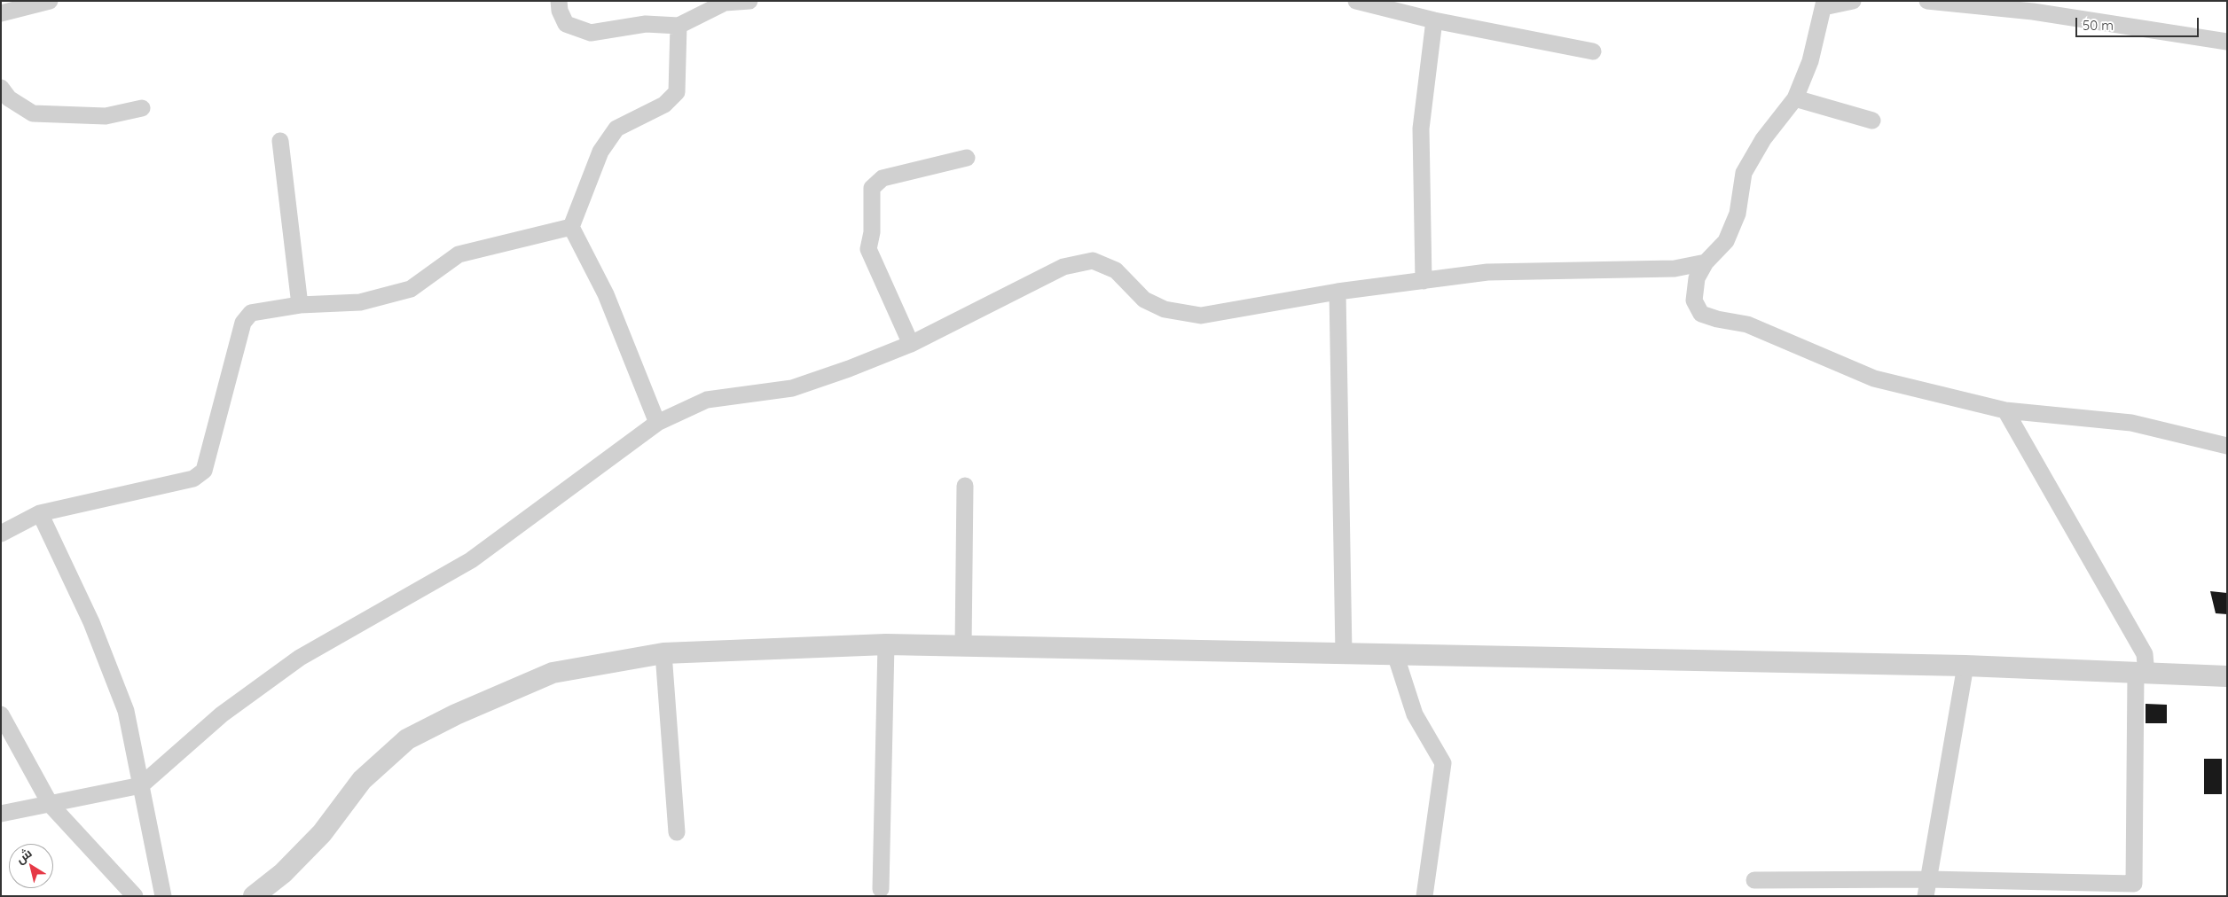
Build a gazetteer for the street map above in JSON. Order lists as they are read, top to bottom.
{
  "scale_bar": "50 m",
  "north": "top left"
}
